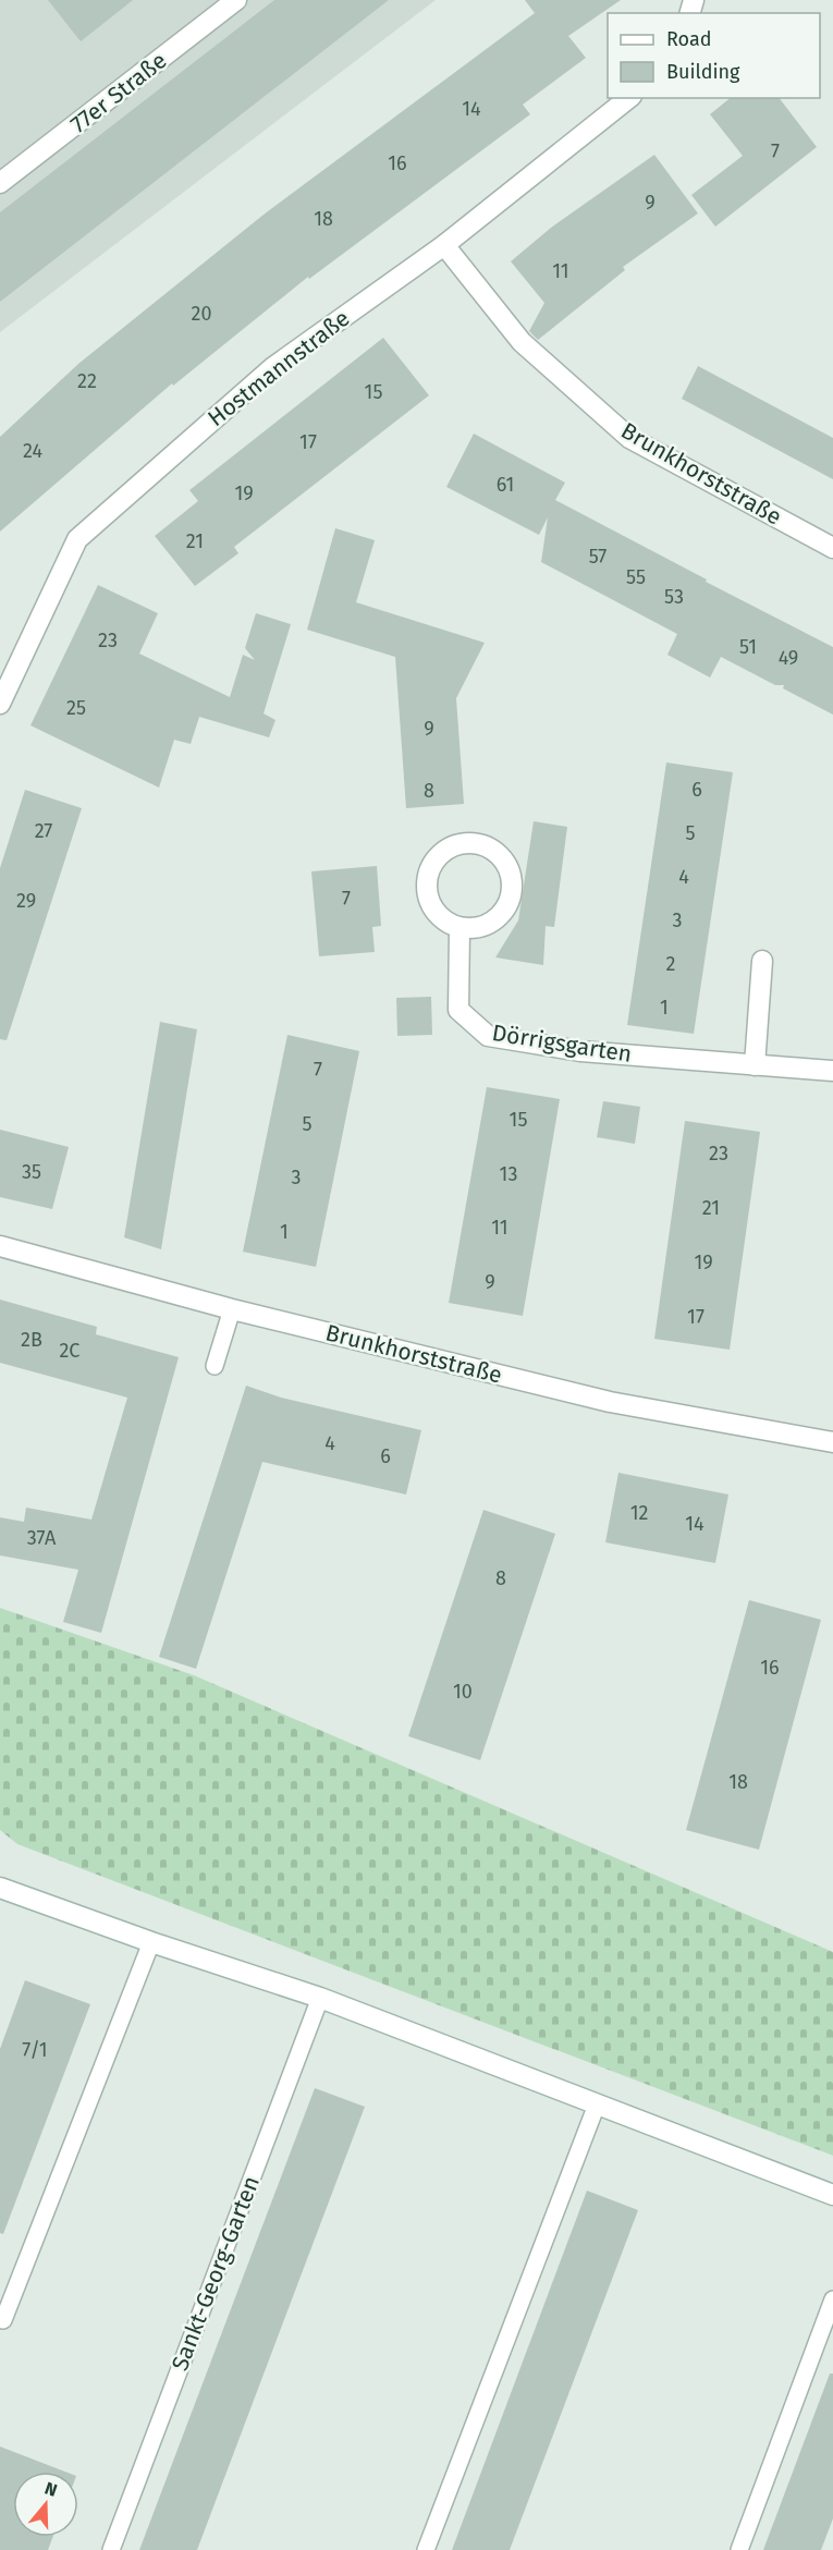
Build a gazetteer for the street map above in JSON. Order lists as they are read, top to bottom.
{
  "streets": {
    "street": [
      "77er Straße",
      "Hostmannstraße",
      "Brunkhorststraße",
      "Dörrigsgarten"
    ],
    "lane": ["Sankt-Georg-Garten"]
  },
  "crossings": [
    ["Hostmannstraße", "Brunkhorststraße"]
  ],
  "house_numbers": [
    "14",
    "7",
    "16",
    "9",
    "18",
    "11",
    "20",
    "22",
    "15",
    "17",
    "24",
    "61",
    "19",
    "21",
    "57",
    "55",
    "53",
    "23",
    "51",
    "49",
    "25",
    "9",
    "6",
    "8",
    "27",
    "5",
    "4",
    "7",
    "29",
    "3",
    "2",
    "1",
    "7",
    "15",
    "5",
    "23",
    "35",
    "13",
    "3",
    "21",
    "11",
    "1",
    "19",
    "9",
    "17",
    "2B",
    "2C",
    "4",
    "6",
    "12",
    "14",
    "37A",
    "8",
    "16",
    "10",
    "18",
    "7/1"
  ],
  "legend": ["Road", "Building"],
  "north": "top"
}
